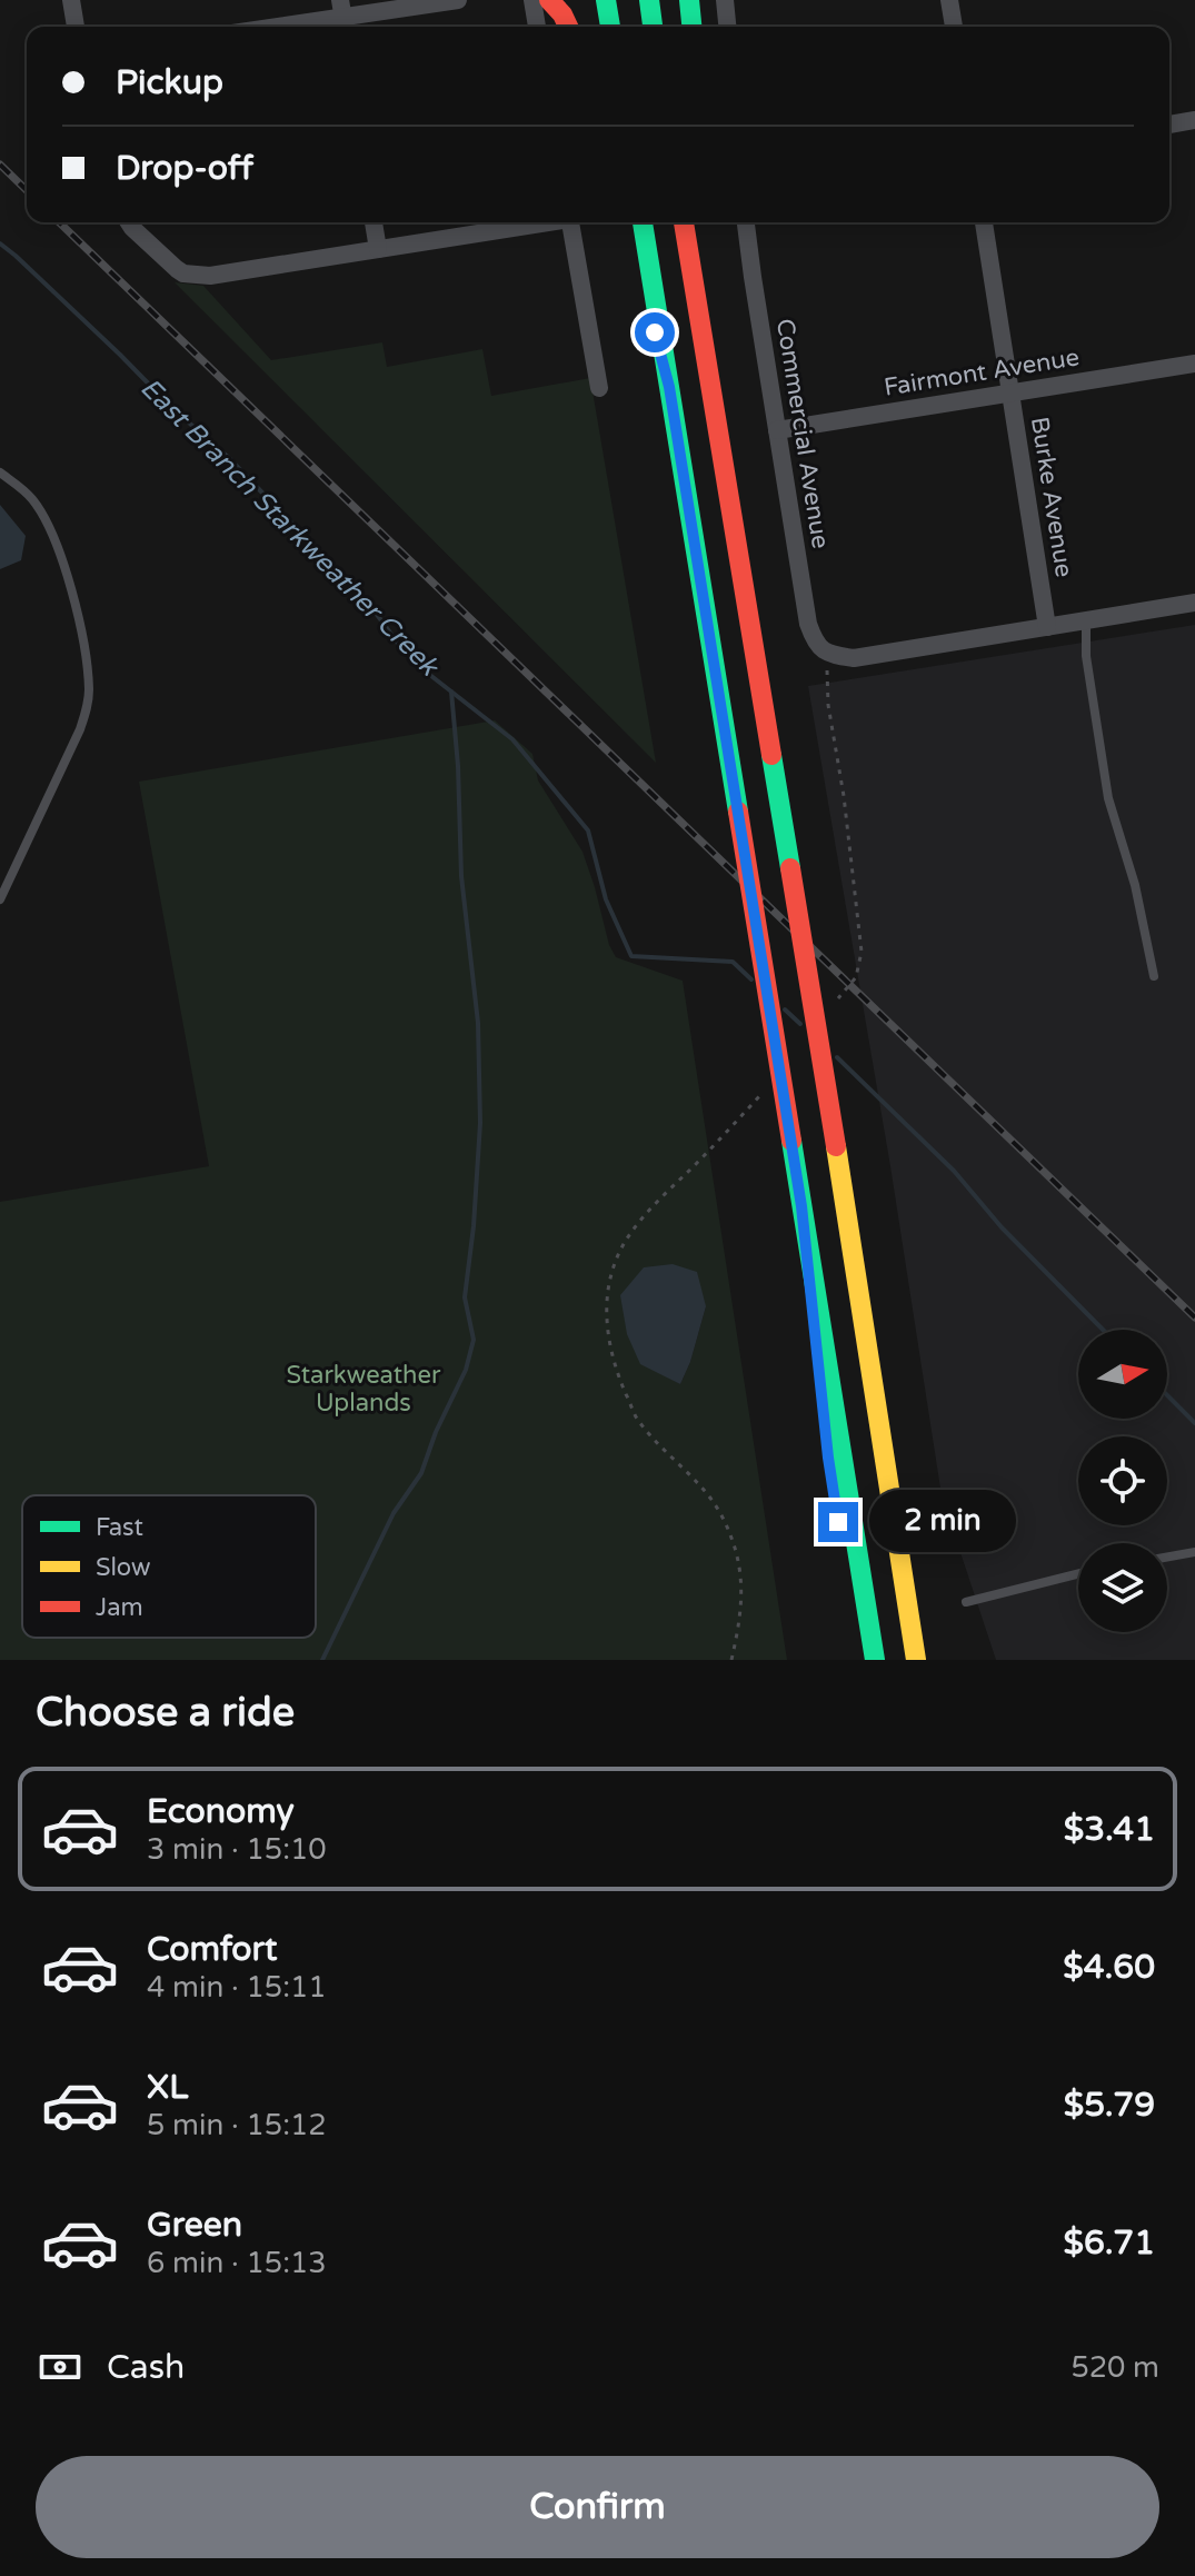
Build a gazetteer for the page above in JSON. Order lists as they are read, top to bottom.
{
  "streets": {
    "street": ["Fairmont Avenue", "Commercial Avenue", "Burke Avenue"]
  },
  "crossings": [
    ["Fairmont Avenue", "Commercial Avenue"],
    ["Fairmont Avenue", "Burke Avenue"]
  ],
  "water": ["East Branch Starkweather Creek"],
  "parks": ["Starkweather Uplands"],
  "legend": ["Fast", "Slow", "Jam"],
  "north": "right",
  "page": {
    "banner": ["Pickup", "Drop-off"],
    "bubble": "2 min",
    "heading": "Choose a ride",
    "list": [
      {
        "name": "Economy",
        "note": "3 min · 15:10",
        "value": "$3.41"
      },
      {
        "name": "Comfort",
        "note": "4 min · 15:11",
        "value": "$4.60"
      },
      {
        "name": "XL",
        "note": "5 min · 15:12",
        "value": "$5.79"
      },
      {
        "name": "Green",
        "note": "6 min · 15:13",
        "value": "$6.71"
      }
    ],
    "pay": ["Cash", "520 m"],
    "buttons": "Confirm"
  }
}
